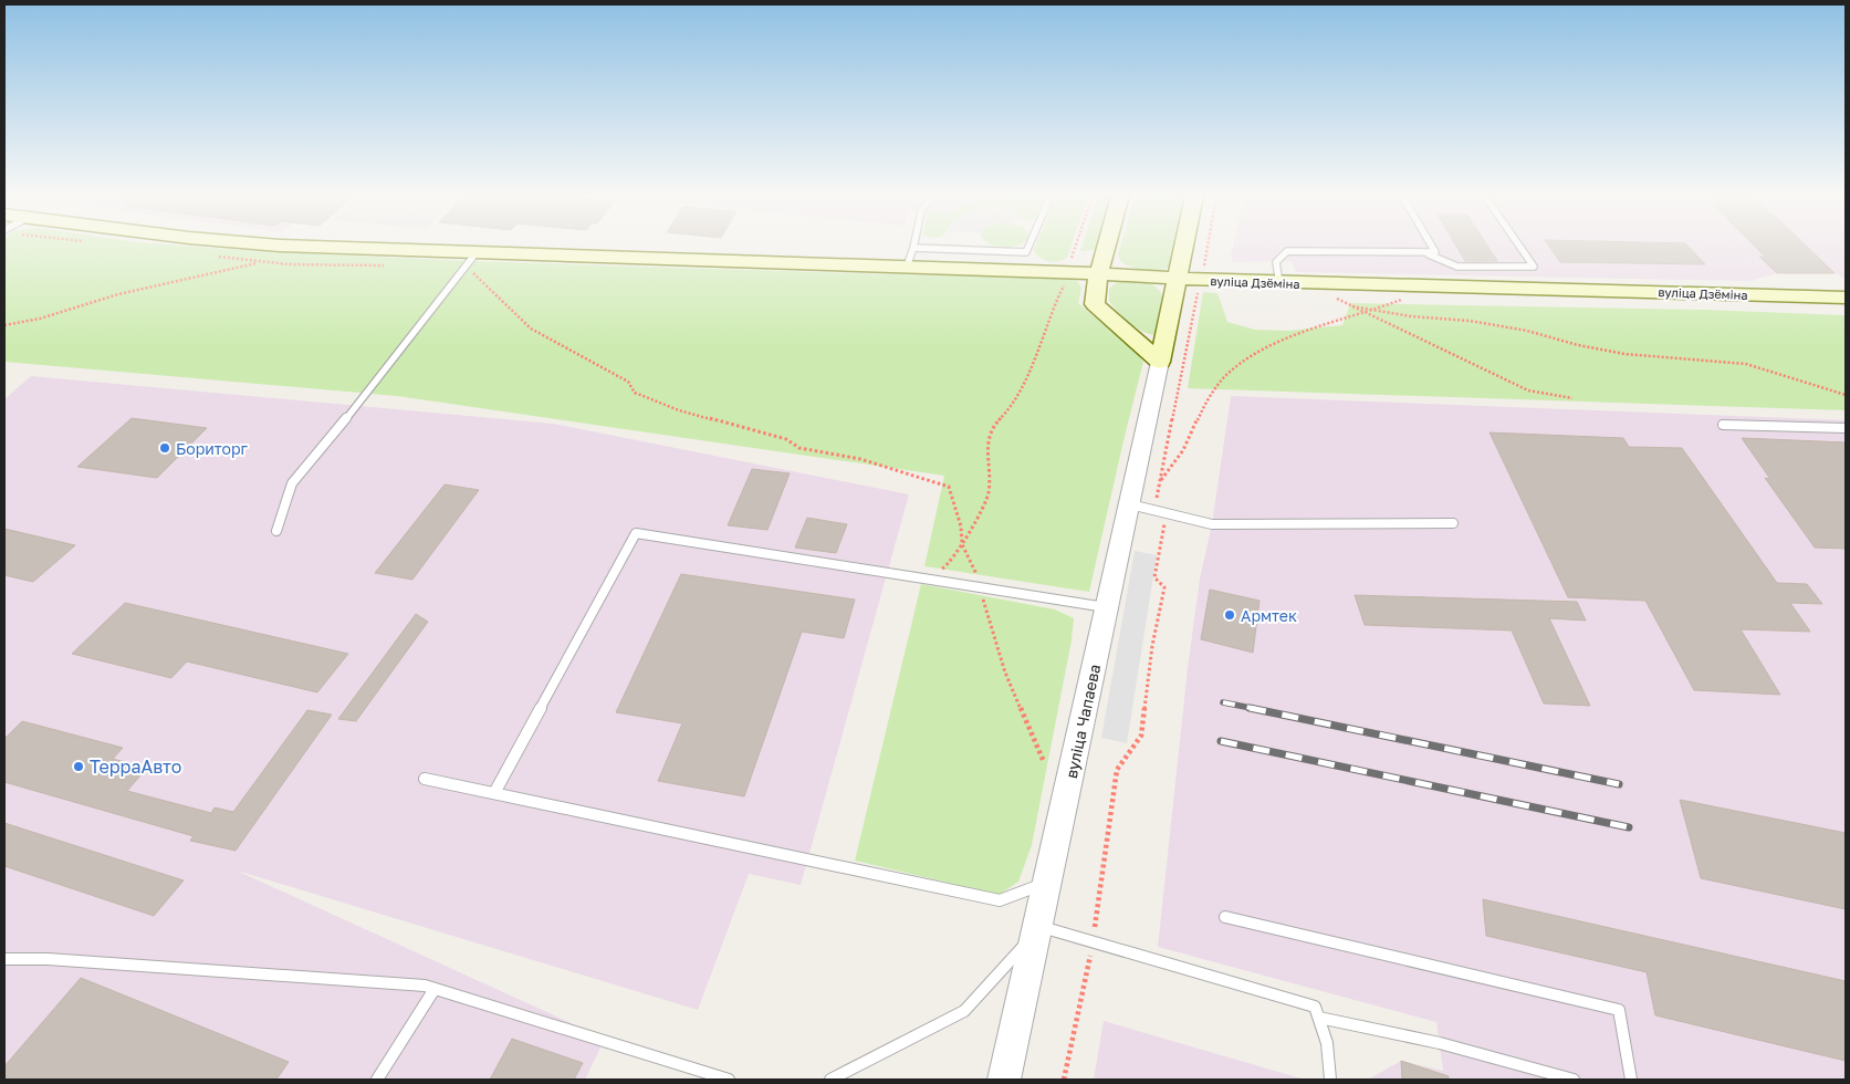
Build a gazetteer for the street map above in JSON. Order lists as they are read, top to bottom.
{
  "streets": {
    "main road": ["вуліца Дзёміна", "вуліца Чапаева"]
  },
  "crossings": [
    ["вуліца Дзёміна", "вуліца Чапаева"]
  ],
  "places": ["Бориторг", "Армтек", "ТерраАвто"]
}
